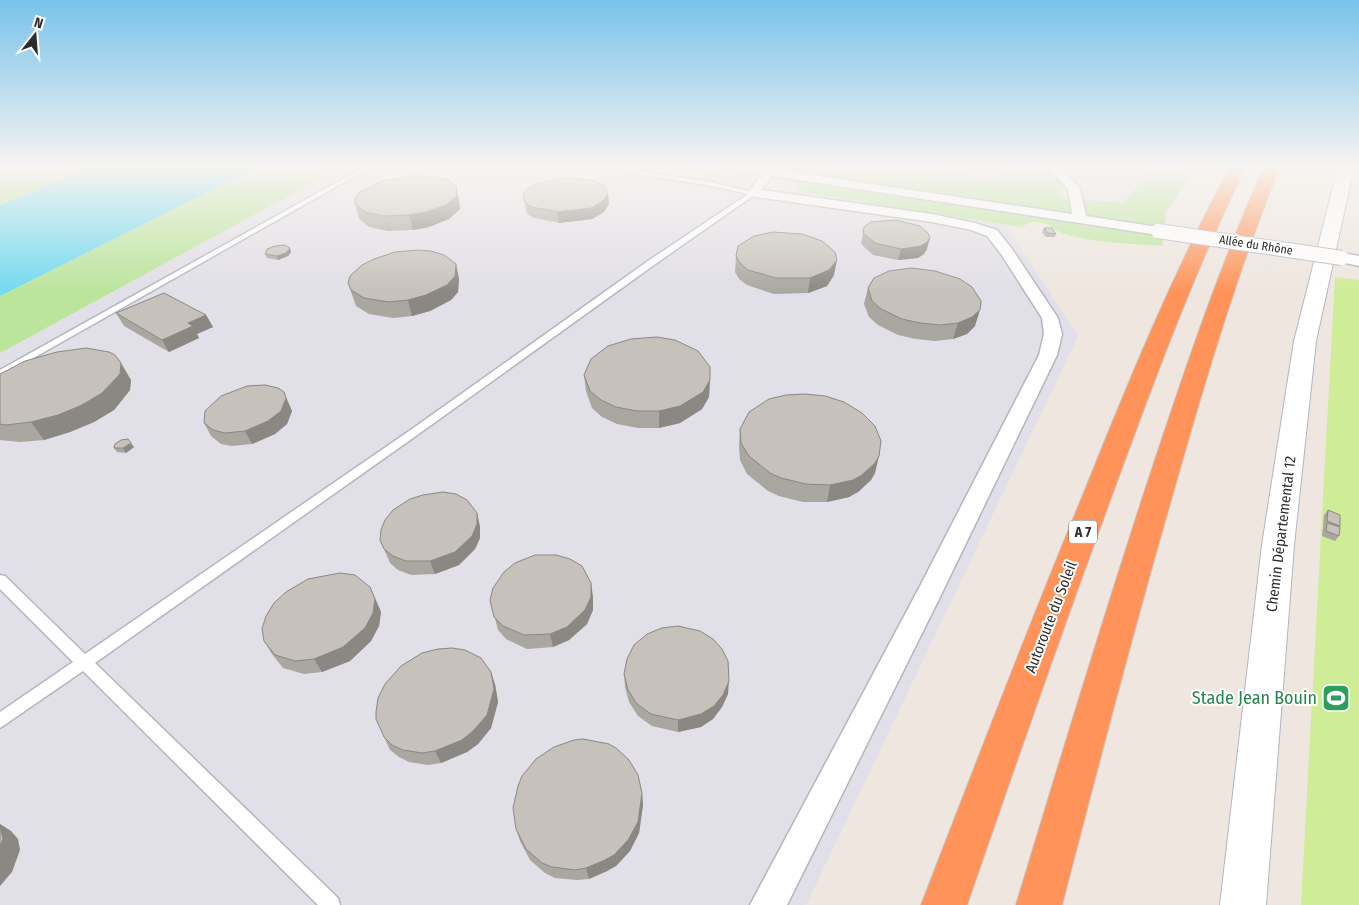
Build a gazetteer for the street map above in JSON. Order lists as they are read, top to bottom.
{
  "streets": {
    "highway": ["A 7", "Autoroute du Soleil"],
    "main road": ["Chemin Départemental 12"],
    "street": ["Allée du Rhône"]
  },
  "places": {
    "sports": ["Stade Jean Bouin"]
  },
  "north": "top"
}
